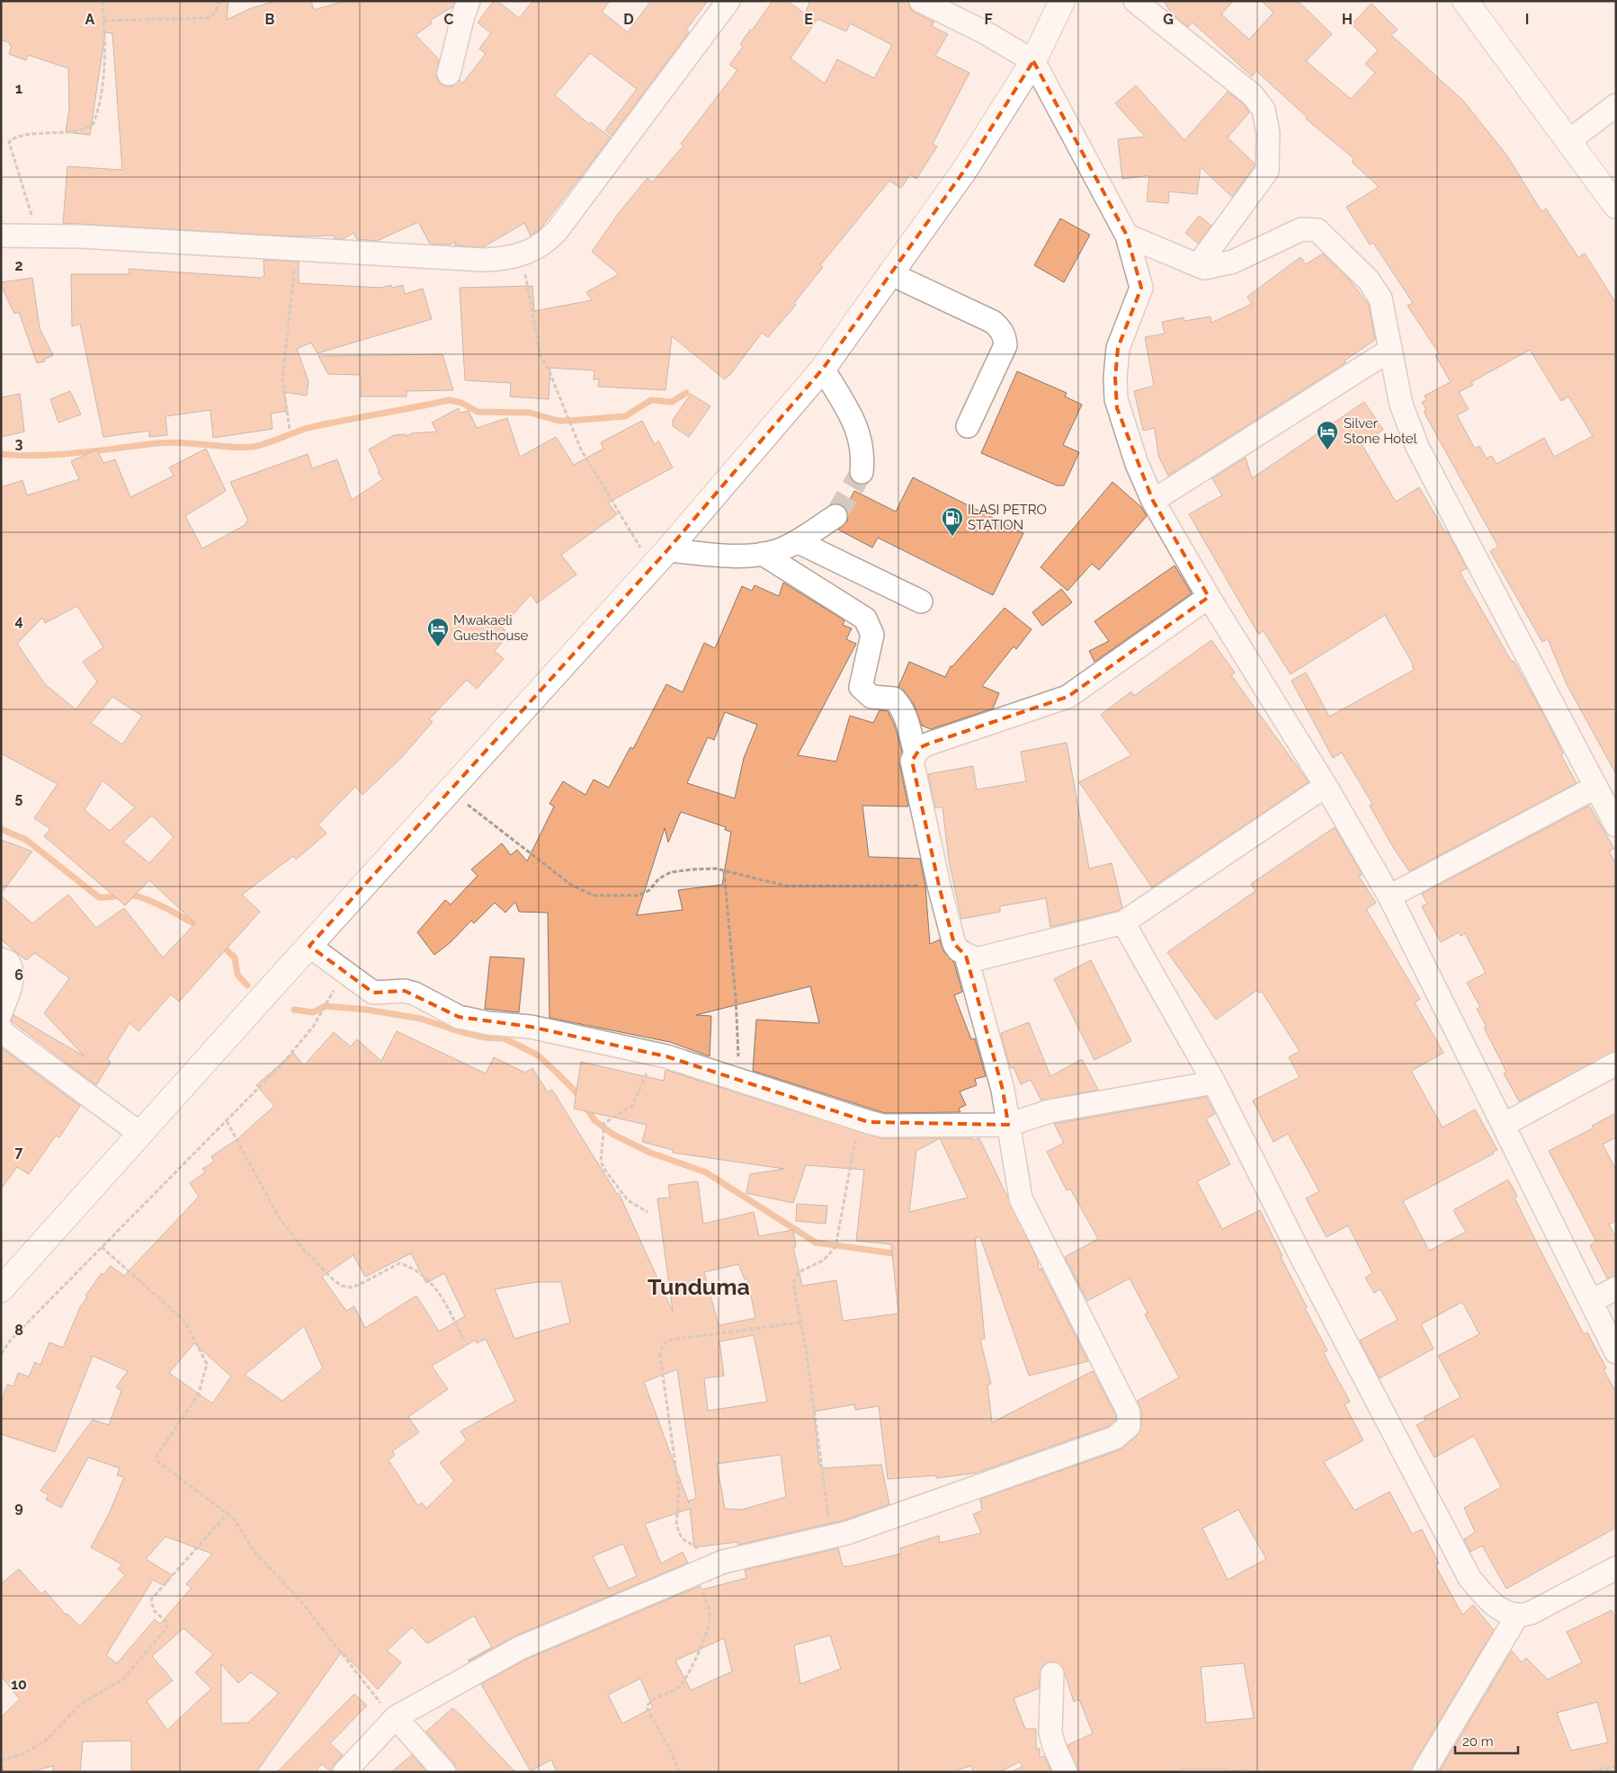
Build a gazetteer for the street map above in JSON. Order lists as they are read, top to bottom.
{
  "districts": ["Tunduma"],
  "places": {
    "hotel": ["Silver Stone Hotel", "Mwakaeli Guesthouse"],
    "fuel station": ["ILASI PETRO STATION"]
  },
  "scale_bar": "20 m",
  "grid": {
    "columns": [
      "A",
      "B",
      "C",
      "D",
      "E",
      "F",
      "G",
      "H",
      "I"
    ],
    "rows": [
      "1",
      "2",
      "3",
      "4",
      "5",
      "6",
      "7",
      "8",
      "9",
      "10"
    ]
  }
}
